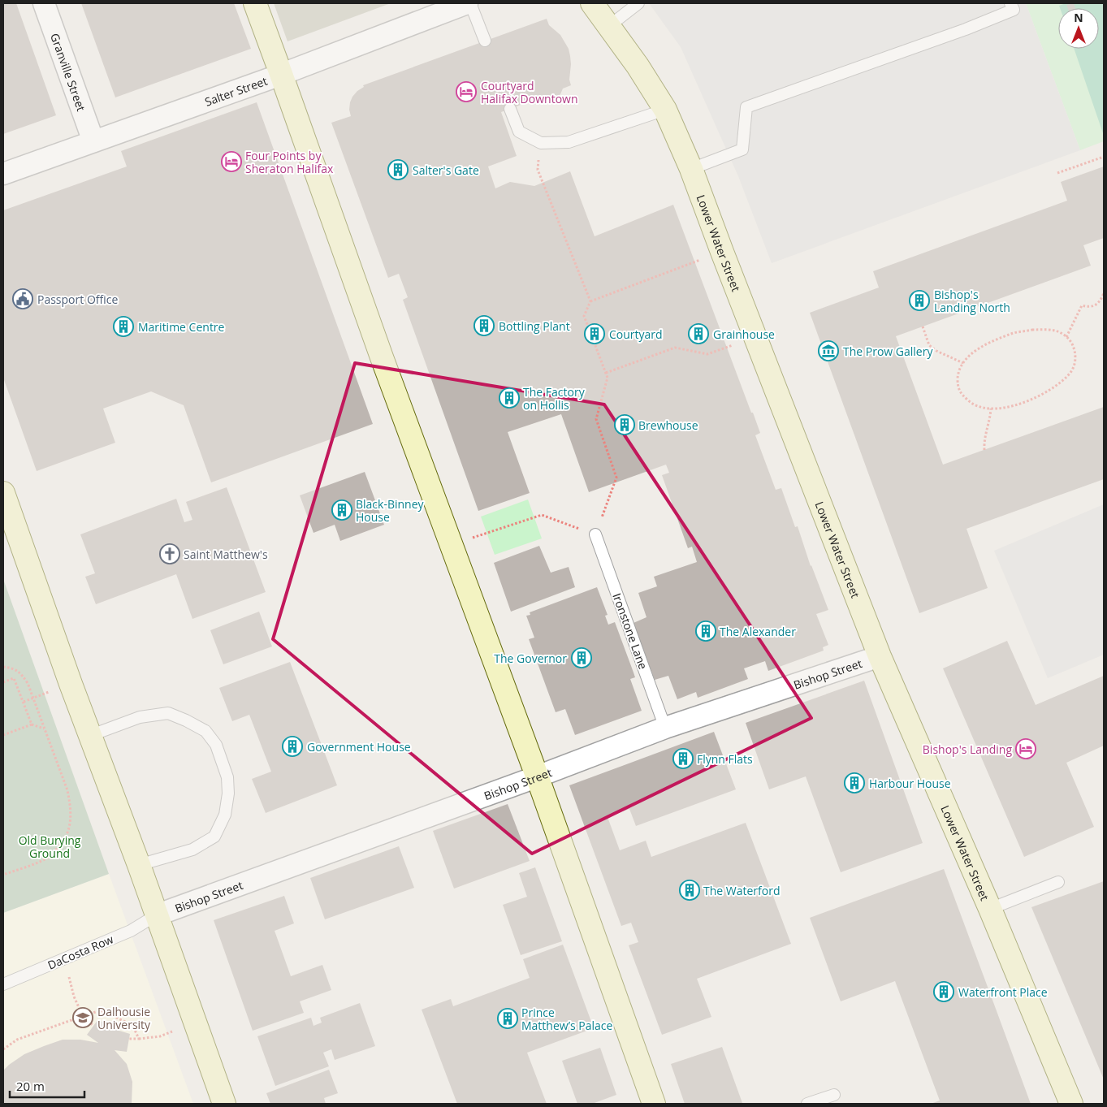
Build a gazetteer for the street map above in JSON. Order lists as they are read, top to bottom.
{
  "streets": {
    "street": [
      "Granville Street",
      "Salter Street",
      "Lower Water Street",
      "Bishop Street"
    ],
    "lane": ["Ironstone Lane", "DaCosta Row"]
  },
  "crossings": [
    ["Granville Street", "Salter Street"],
    ["Lower Water Street", "Bishop Street"],
    ["Ironstone Lane", "Bishop Street"],
    ["Bishop Street", "DaCosta Row"]
  ],
  "parks": ["Old Burying Ground"],
  "places": {
    "hotel": ["Courtyard Halifax Downtown", "Four Points by Sheraton Halifax", "Bishop's Landing"],
    "building": [
      "Salter's Gate",
      "Bishop's Landing North",
      "Bottling Plant",
      "Maritime Centre",
      "Courtyard",
      "Grainhouse",
      "The Factory on Hollis",
      "Brewhouse",
      "Black-Binney House",
      "The Alexander",
      "The Governor",
      "Government House",
      "Flynn Flats",
      "Harbour House",
      "The Waterford",
      "Waterfront Place",
      "Prince Matthew’s Palace"
    ],
    "public building": ["Passport Office"],
    "museum": ["The Prow Gallery"],
    "church": ["Saint Matthew's"],
    "school or university": ["Dalhousie University"]
  },
  "scale_bar": "20 m",
  "north": "top"
}
